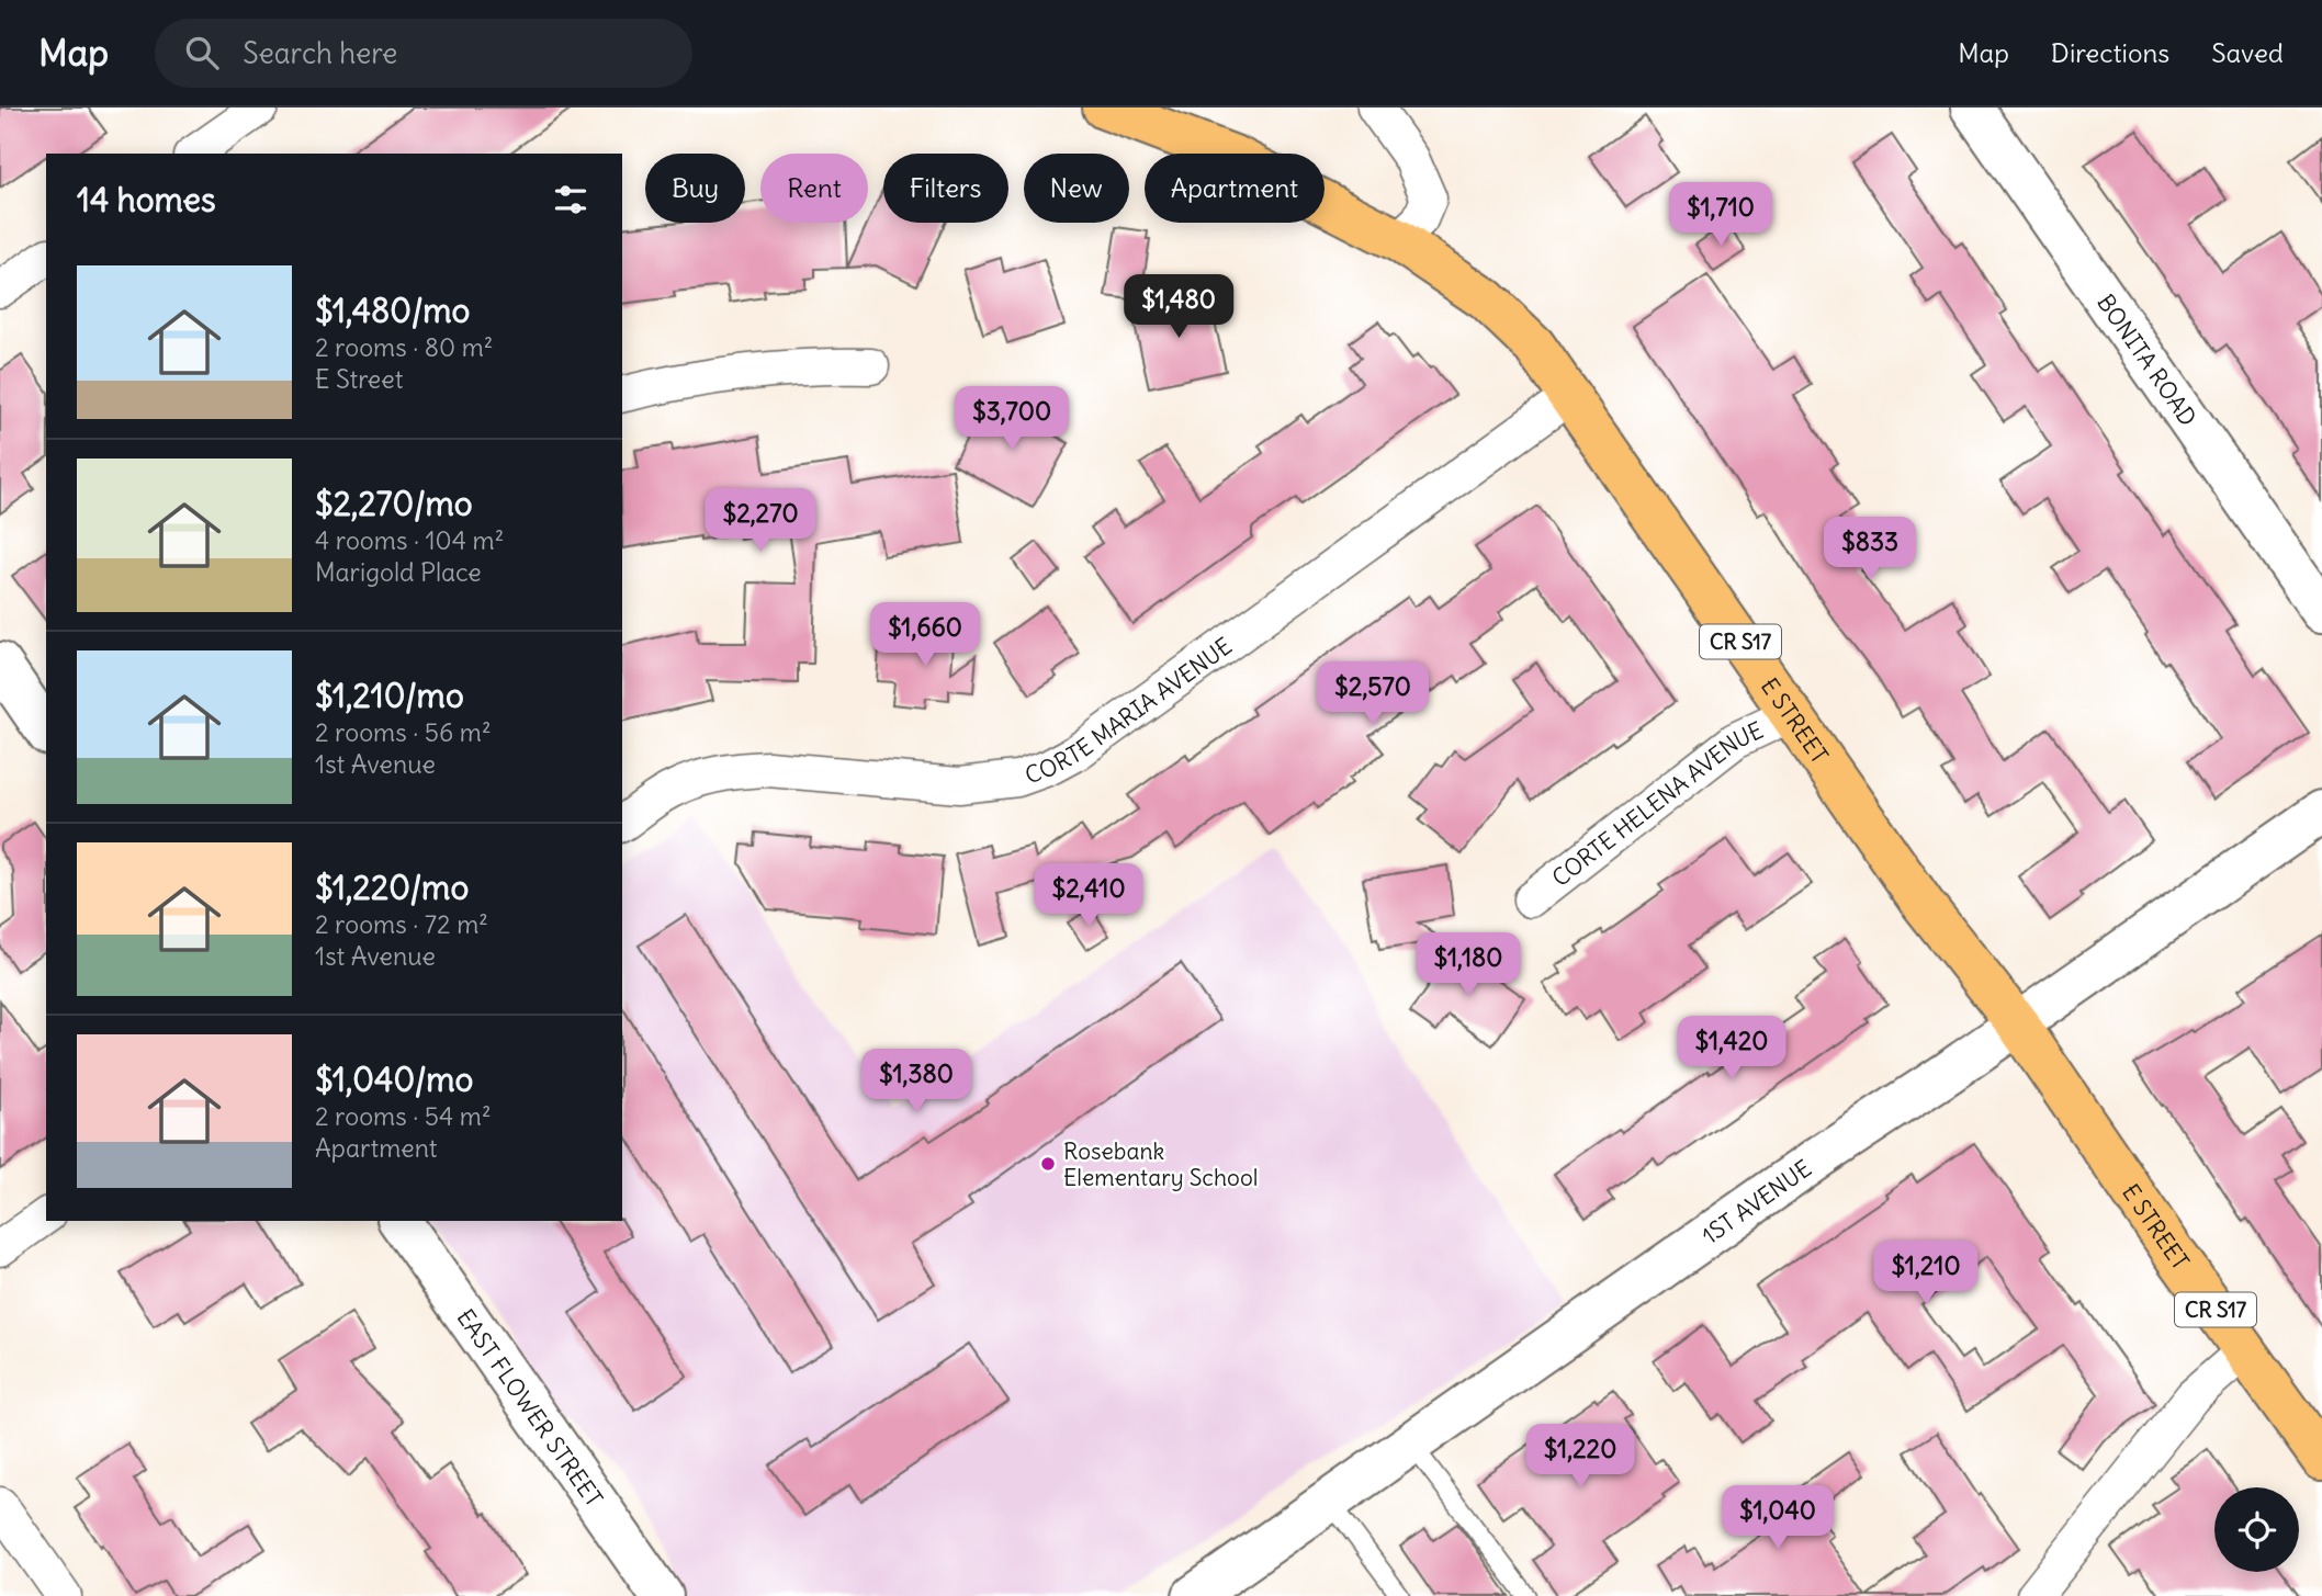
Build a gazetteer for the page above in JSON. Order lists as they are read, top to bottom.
{
  "streets": {
    "main road": ["CR S17", "E STREET"],
    "street": [
      "BONITA ROAD",
      "CORTE MARIA AVENUE",
      "CORTE HELENA AVENUE",
      "1ST AVENUE",
      "EAST FLOWER STREET"
    ]
  },
  "crossings": [
    ["CORTE MARIA AVENUE", "E STREET"],
    ["E STREET", "CORTE HELENA AVENUE"],
    ["E STREET", "1ST AVENUE"]
  ],
  "places": ["Rosebank Elementary School"],
  "page": {
    "header": "Map",
    "search": "Search here",
    "nav": ["Map", "Directions", "Saved"],
    "chip": [
      "Buy",
      "Rent",
      "Filters",
      "New",
      "Apartment"
    ],
    "heading": "14 homes",
    "price": [
      "$1,710",
      "$1,480",
      "$3,700",
      "$2,270",
      "$833",
      "$1,660",
      "$2,570",
      "$2,410",
      "$1,180",
      "$1,420",
      "$1,380",
      "$1,210",
      "$1,220",
      "$1,040"
    ],
    "list": [
      {
        "name": "$1,480/mo",
        "note": "2 rooms · 80 m² · E Street"
      },
      {
        "name": "$2,270/mo",
        "note": "4 rooms · 104 m² · Marigold Place"
      },
      {
        "name": "$1,210/mo",
        "note": "2 rooms · 56 m² · 1st Avenue"
      },
      {
        "name": "$1,220/mo",
        "note": "2 rooms · 72 m² · 1st Avenue"
      },
      {
        "name": "$1,040/mo",
        "note": "2 rooms · 54 m² · Apartment"
      }
    ]
  }
}
